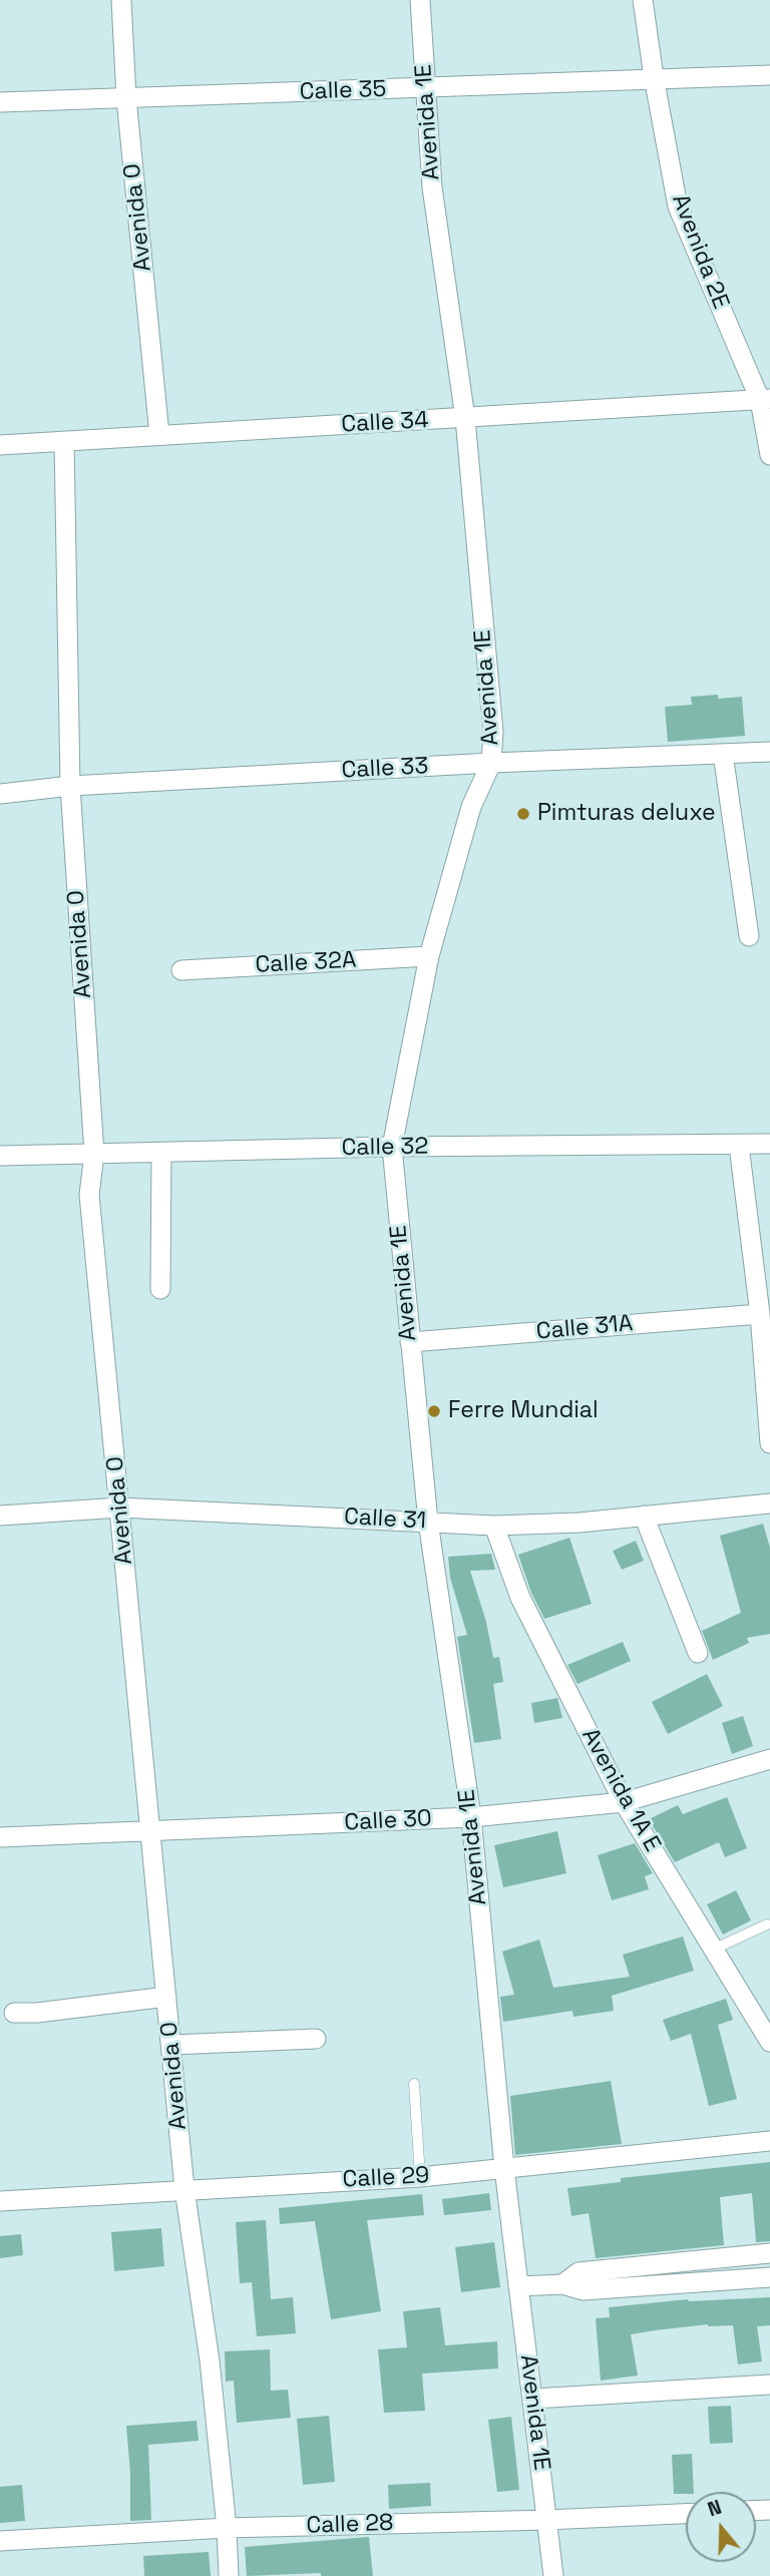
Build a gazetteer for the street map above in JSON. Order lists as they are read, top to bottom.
{
  "streets": {
    "street": [
      "Calle 35",
      "Avenida 1E",
      "Avenida 0",
      "Avenida 2E",
      "Calle 34",
      "Calle 33",
      "Calle 32A",
      "Calle 32",
      "Calle 31A",
      "Calle 31",
      "Avenida 1A E",
      "Calle 30",
      "Calle 29",
      "Calle 28"
    ]
  },
  "crossings": [
    ["Calle 35", "Avenida 1E"],
    ["Calle 35", "Avenida 0"],
    ["Calle 35", "Avenida 2E"],
    ["Avenida 1E", "Calle 34"],
    ["Avenida 1E", "Calle 33"],
    ["Avenida 1E", "Calle 32A"],
    ["Avenida 1E", "Calle 32"],
    ["Avenida 1E", "Calle 31A"],
    ["Avenida 1E", "Calle 31"],
    ["Avenida 1E", "Calle 30"],
    ["Avenida 1E", "Calle 29"],
    ["Avenida 1E", "Calle 28"],
    ["Avenida 0", "Calle 34"],
    ["Avenida 0", "Calle 33"],
    ["Avenida 0", "Calle 32"],
    ["Avenida 0", "Calle 31"],
    ["Avenida 0", "Calle 30"],
    ["Avenida 0", "Calle 29"],
    ["Avenida 0", "Calle 28"],
    ["Avenida 2E", "Calle 34"],
    ["Calle 31", "Avenida 1A E"],
    ["Avenida 1A E", "Calle 30"]
  ],
  "places": ["Pimturas deluxe", "Ferre Mundial"],
  "north": "top"
}
